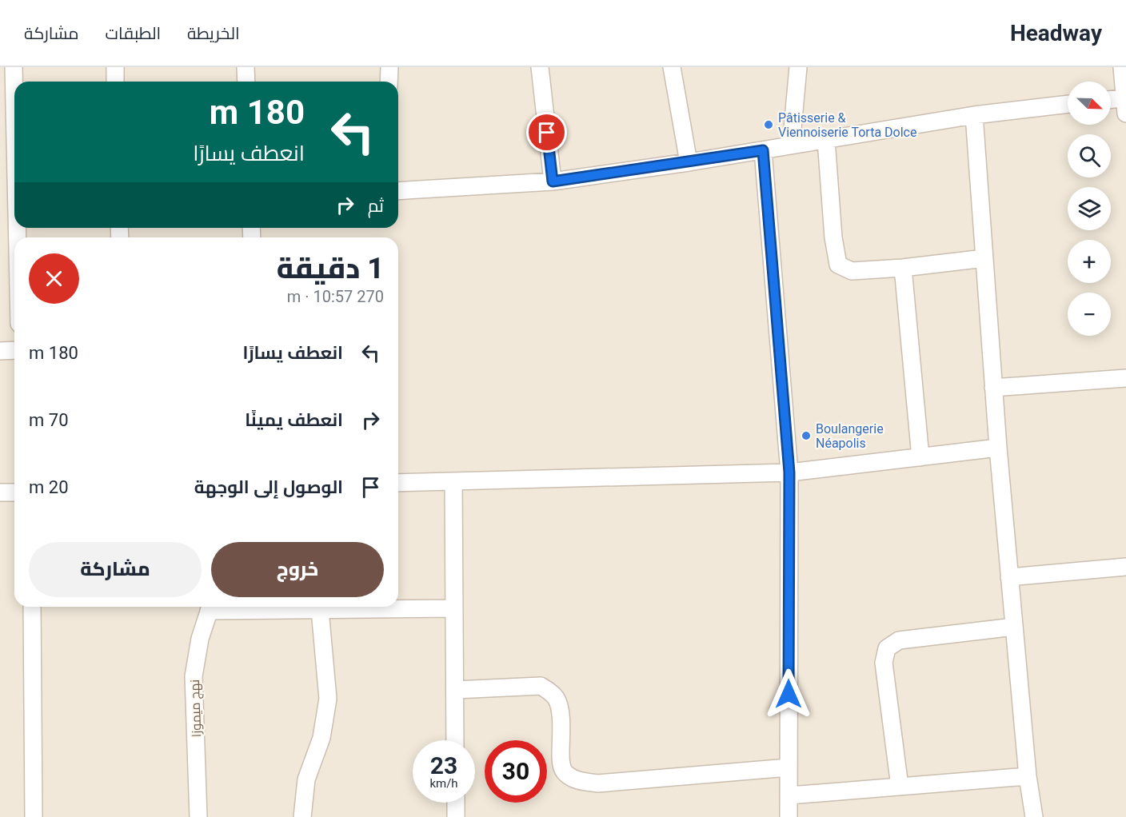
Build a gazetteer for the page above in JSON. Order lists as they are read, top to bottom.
{
  "streets": {
    "street": ["نهج ميموزا"]
  },
  "places": ["Pâtisserie & Viennoiserie Torta Dolce", "Boulangerie Néapolis"],
  "north": "bottom right",
  "page": {
    "header": "Headway",
    "nav": ["الخريطة", "الطبقات", "مشاركة"],
    "map_buttons": ["+", "−"],
    "turn": ["180 m", "انعطف يسارًا"],
    "then": "ثم",
    "heading": ["1 دقيقة", "270 m · 10:57"],
    "list": [
      {
        "name": "انعطف يسارًا",
        "value": "180 m"
      },
      {
        "name": "انعطف يمينًا",
        "value": "70 m"
      },
      {
        "name": "الوصول إلى الوجهة",
        "value": "20 m"
      }
    ],
    "buttons": ["خروج", "مشاركة"],
    "speed": "23 km/h",
    "limit": "30"
  }
}
